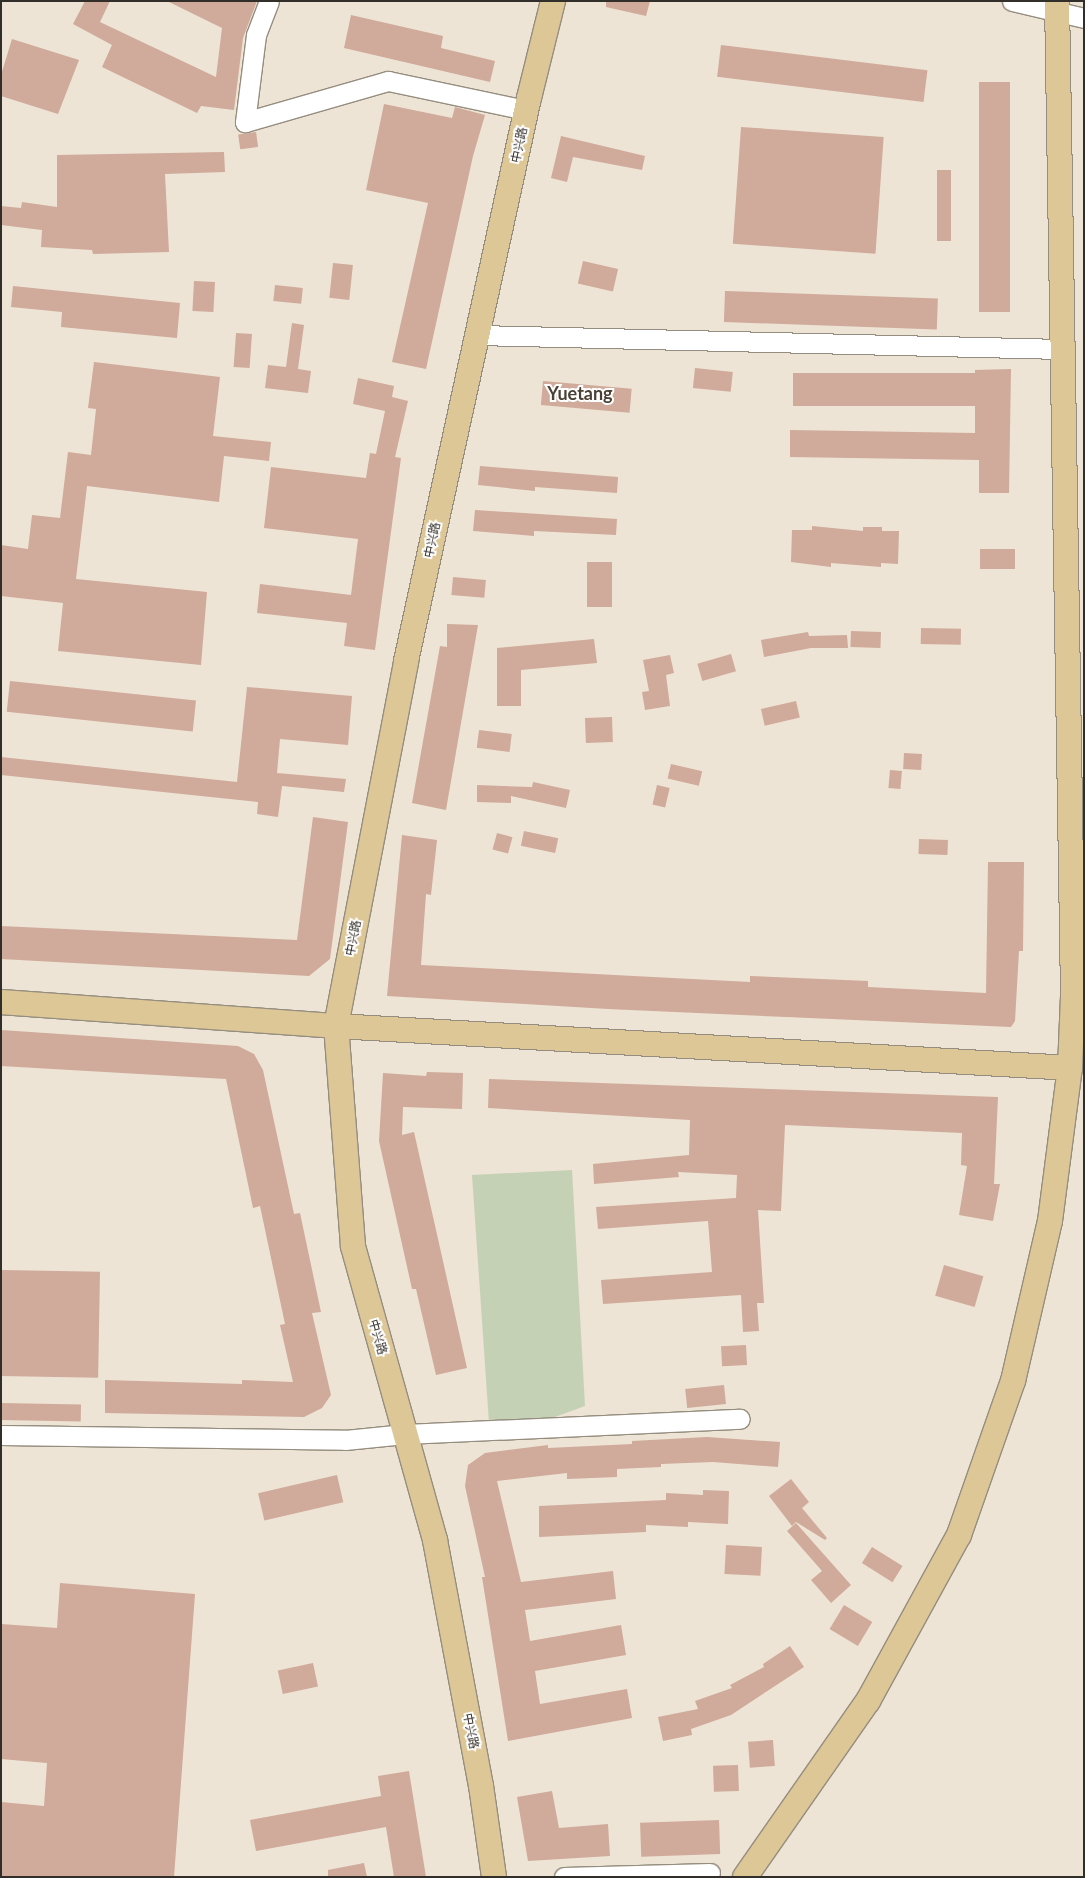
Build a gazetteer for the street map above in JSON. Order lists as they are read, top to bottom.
{
  "streets": {
    "main road": ["中兴路"]
  },
  "districts": ["Yuetang"]
}
